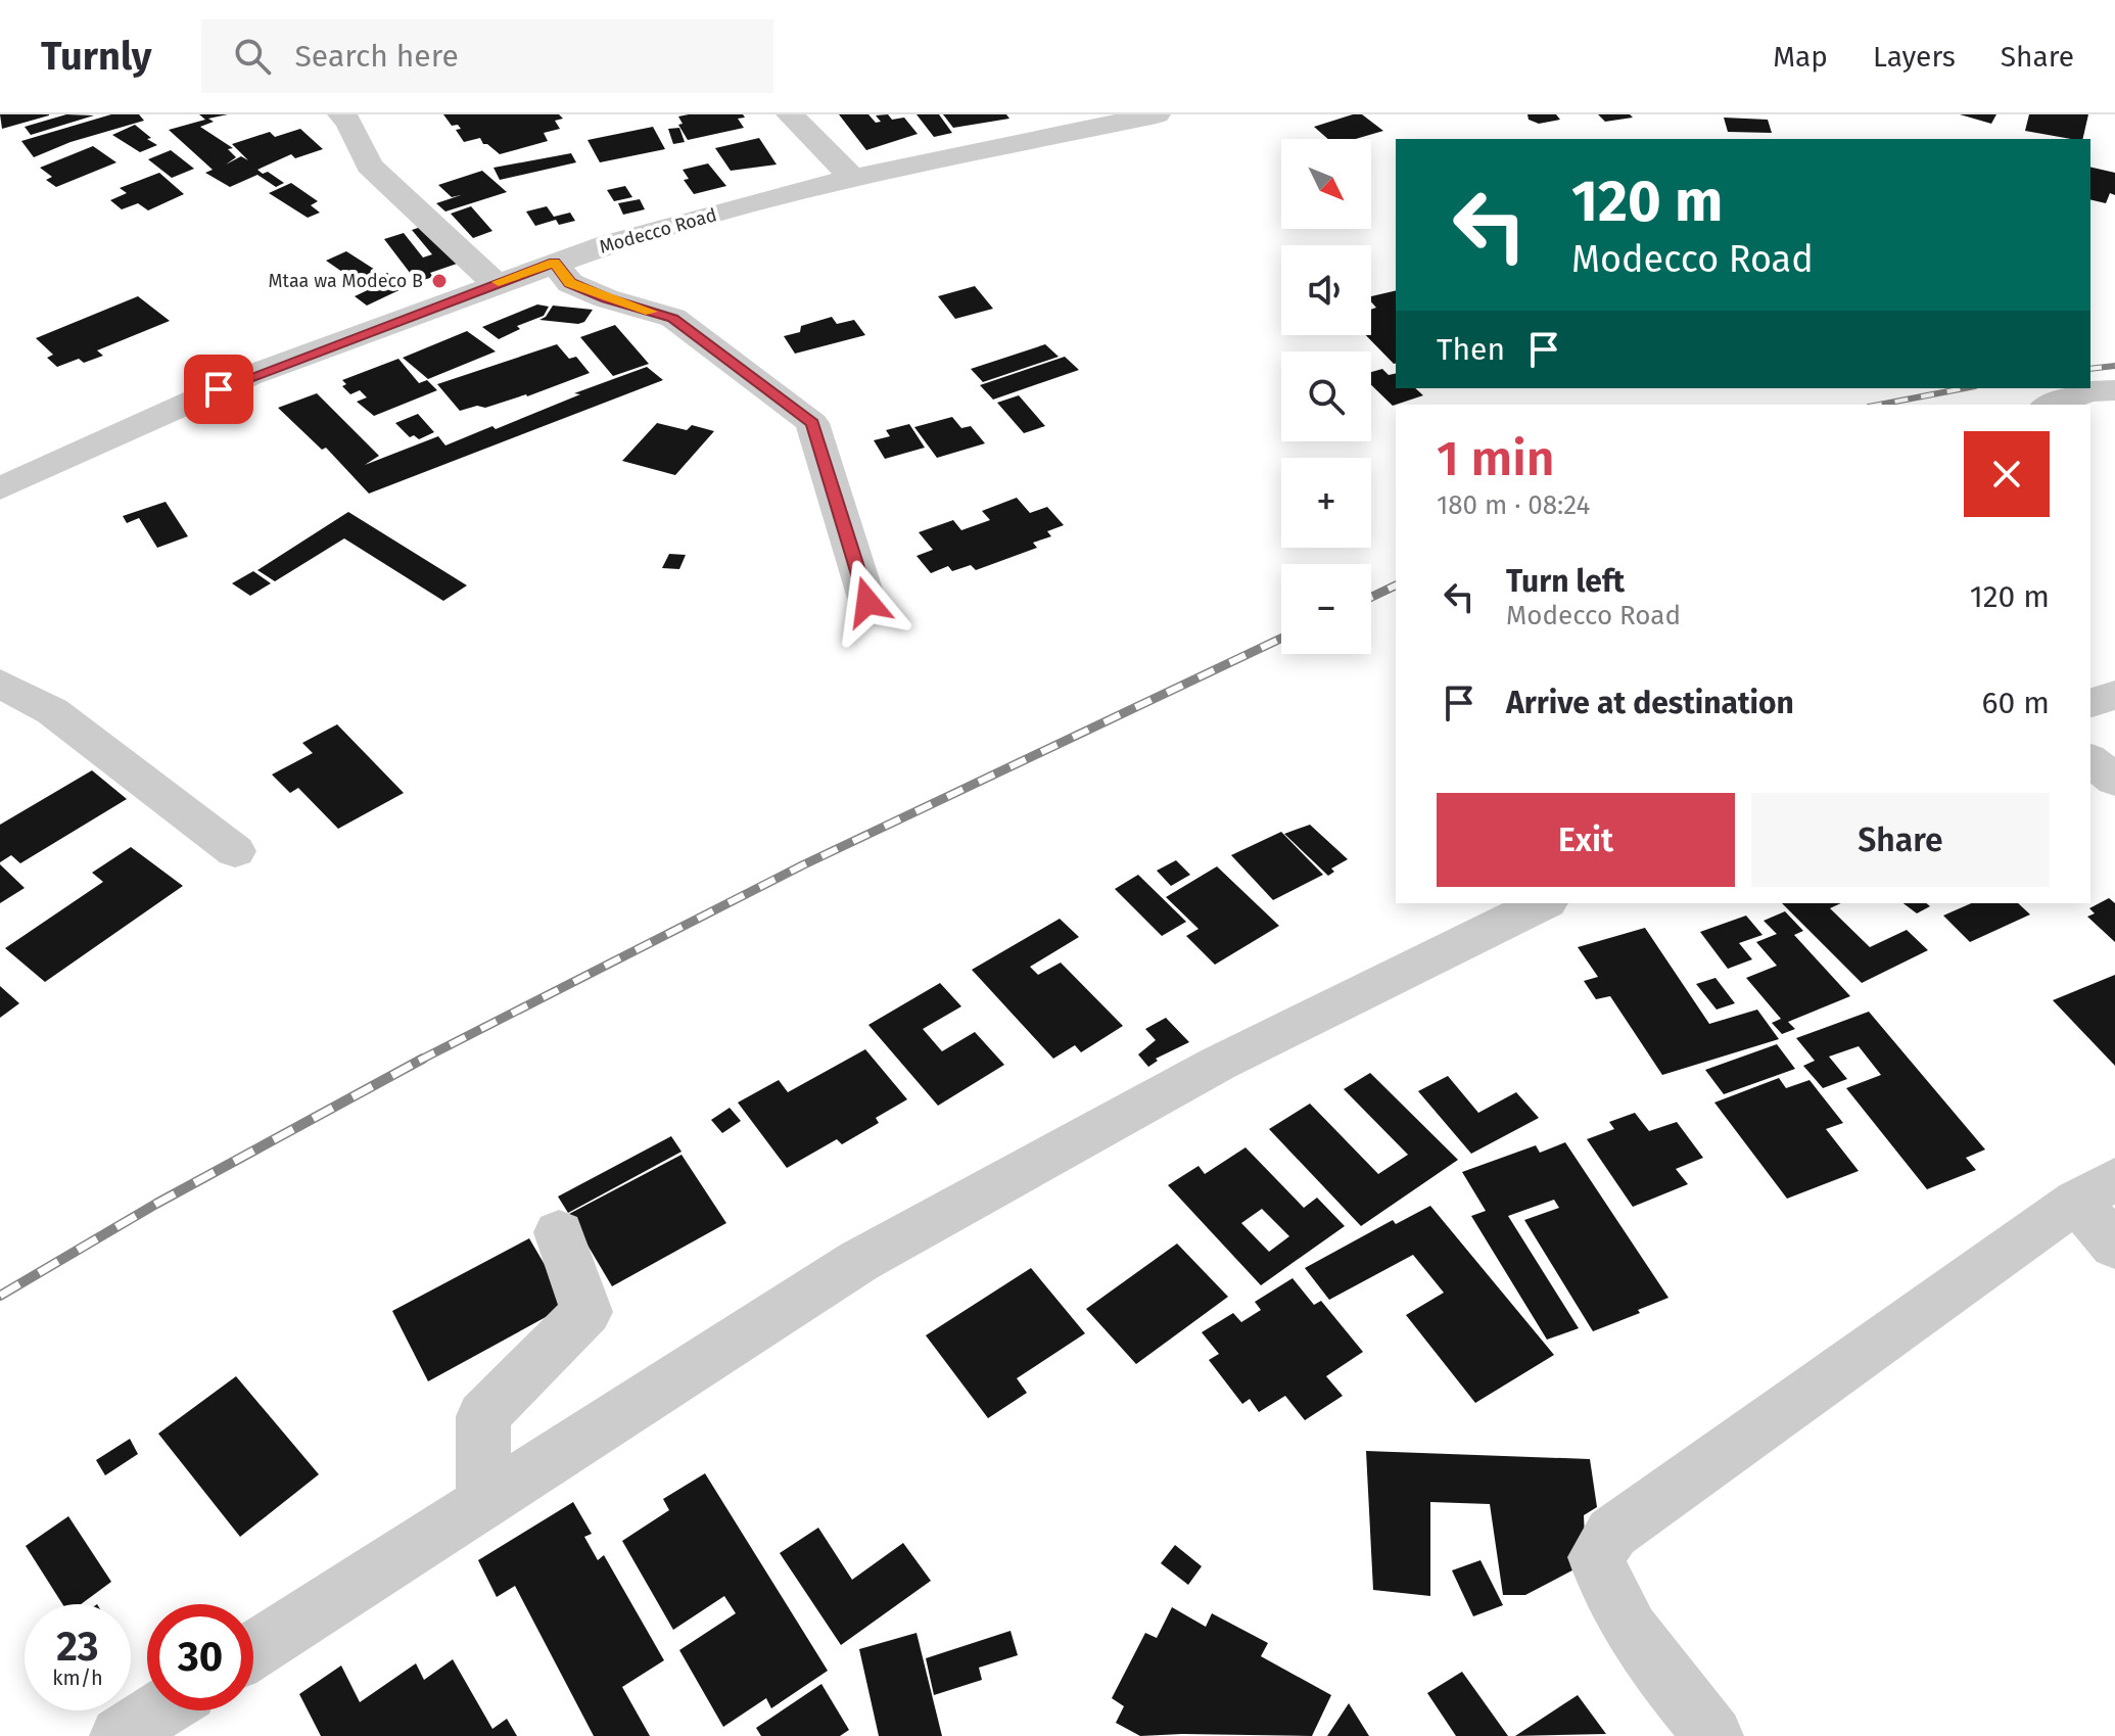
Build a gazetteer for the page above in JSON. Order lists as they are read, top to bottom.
{
  "streets": {
    "street": ["Modecco Road"]
  },
  "places": ["Mtaa wa Modeco B"],
  "north": "bottom right",
  "page": {
    "header": "Turnly",
    "search": "Search here",
    "nav": ["Map", "Layers", "Share"],
    "map_buttons": ["+", "−"],
    "turn": ["120 m", "Modecco Road"],
    "then": "Then",
    "heading": ["1 min", "180 m · 08:24"],
    "list": [
      {
        "name": "Turn left",
        "note": "Modecco Road",
        "value": "120 m"
      },
      {
        "name": "Arrive at destination",
        "value": "60 m"
      }
    ],
    "buttons": ["Exit", "Share"],
    "speed": "23 km/h",
    "limit": "30"
  }
}
